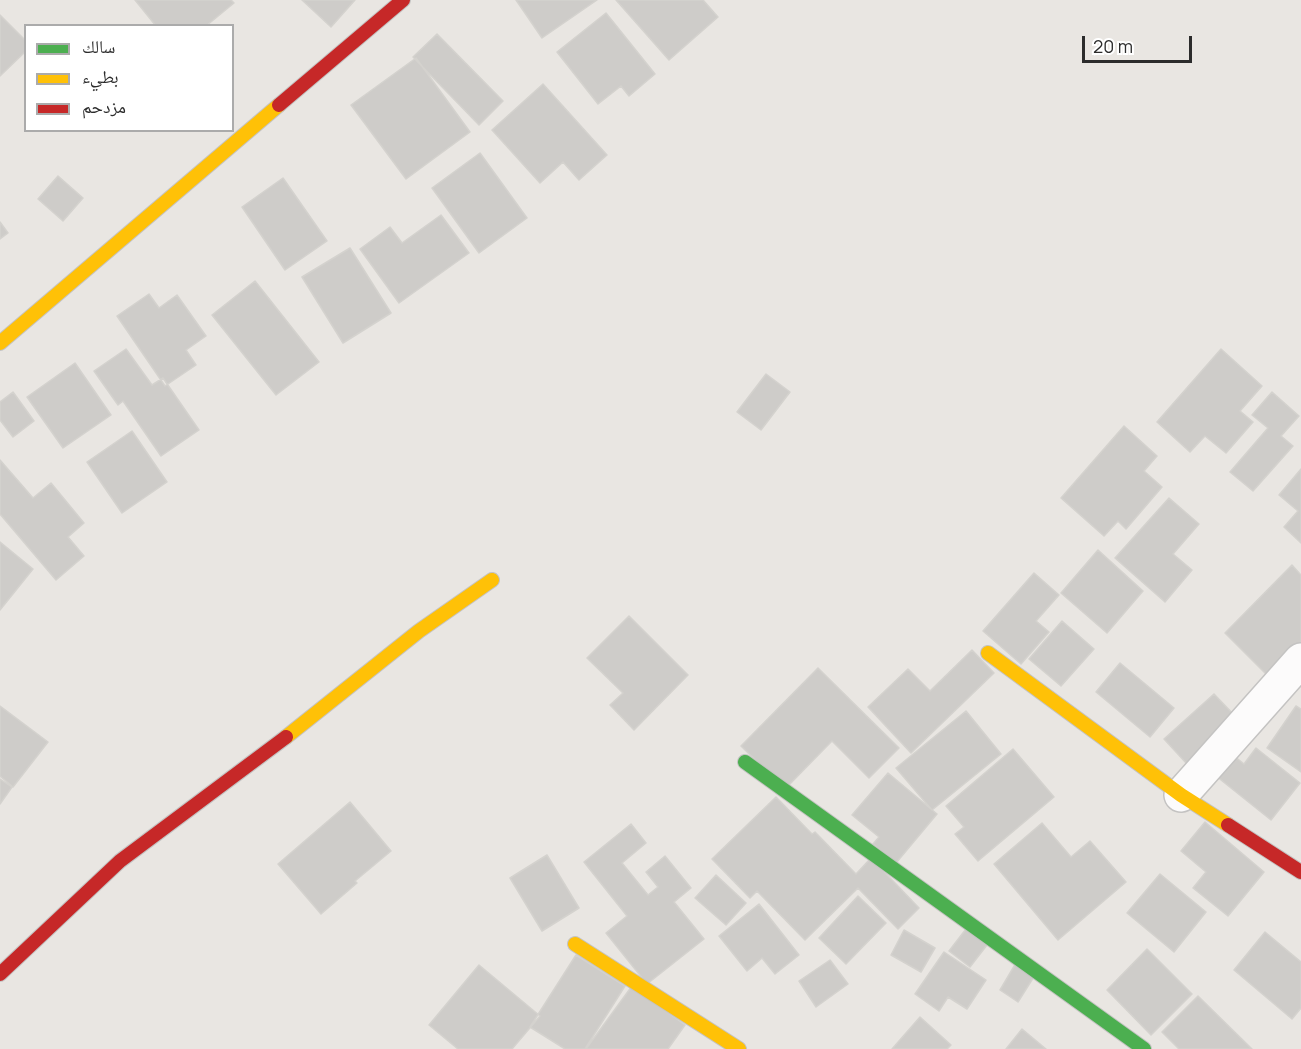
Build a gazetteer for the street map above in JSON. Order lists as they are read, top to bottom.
{
  "legend": ["سالك", "بطيء", "مزدحم"],
  "scale_bar": "20 m"
}
